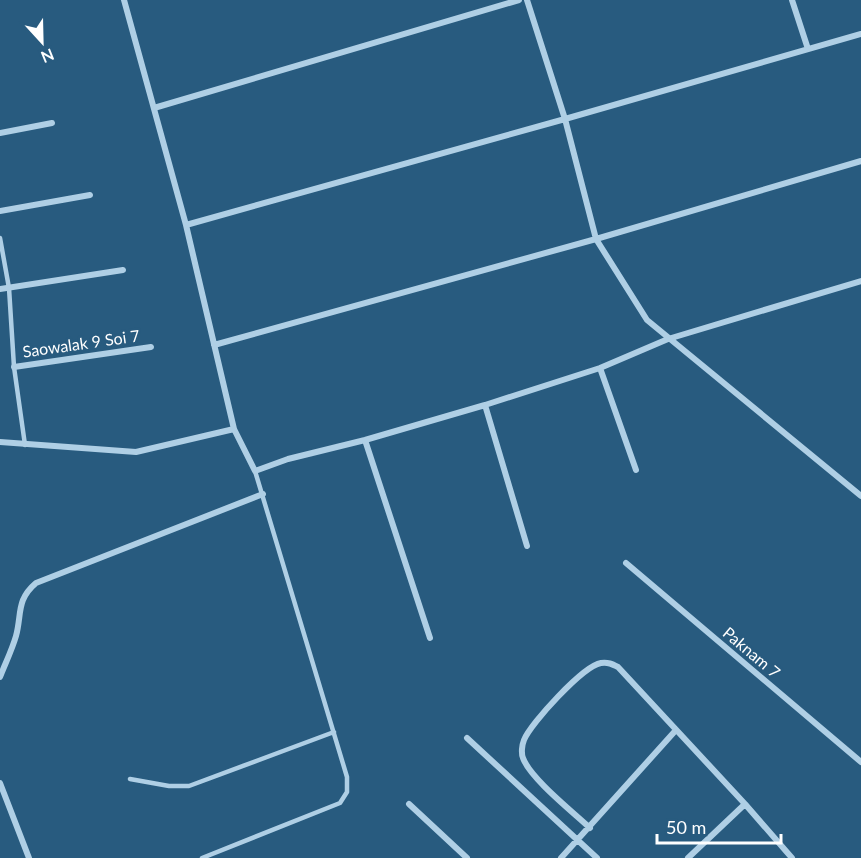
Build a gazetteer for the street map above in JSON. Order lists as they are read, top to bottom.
{
  "streets": {
    "street": ["Saowalak 9 Soi 7", "Paknam 7"]
  },
  "scale_bar": "50 m",
  "north": "bottom"
}
